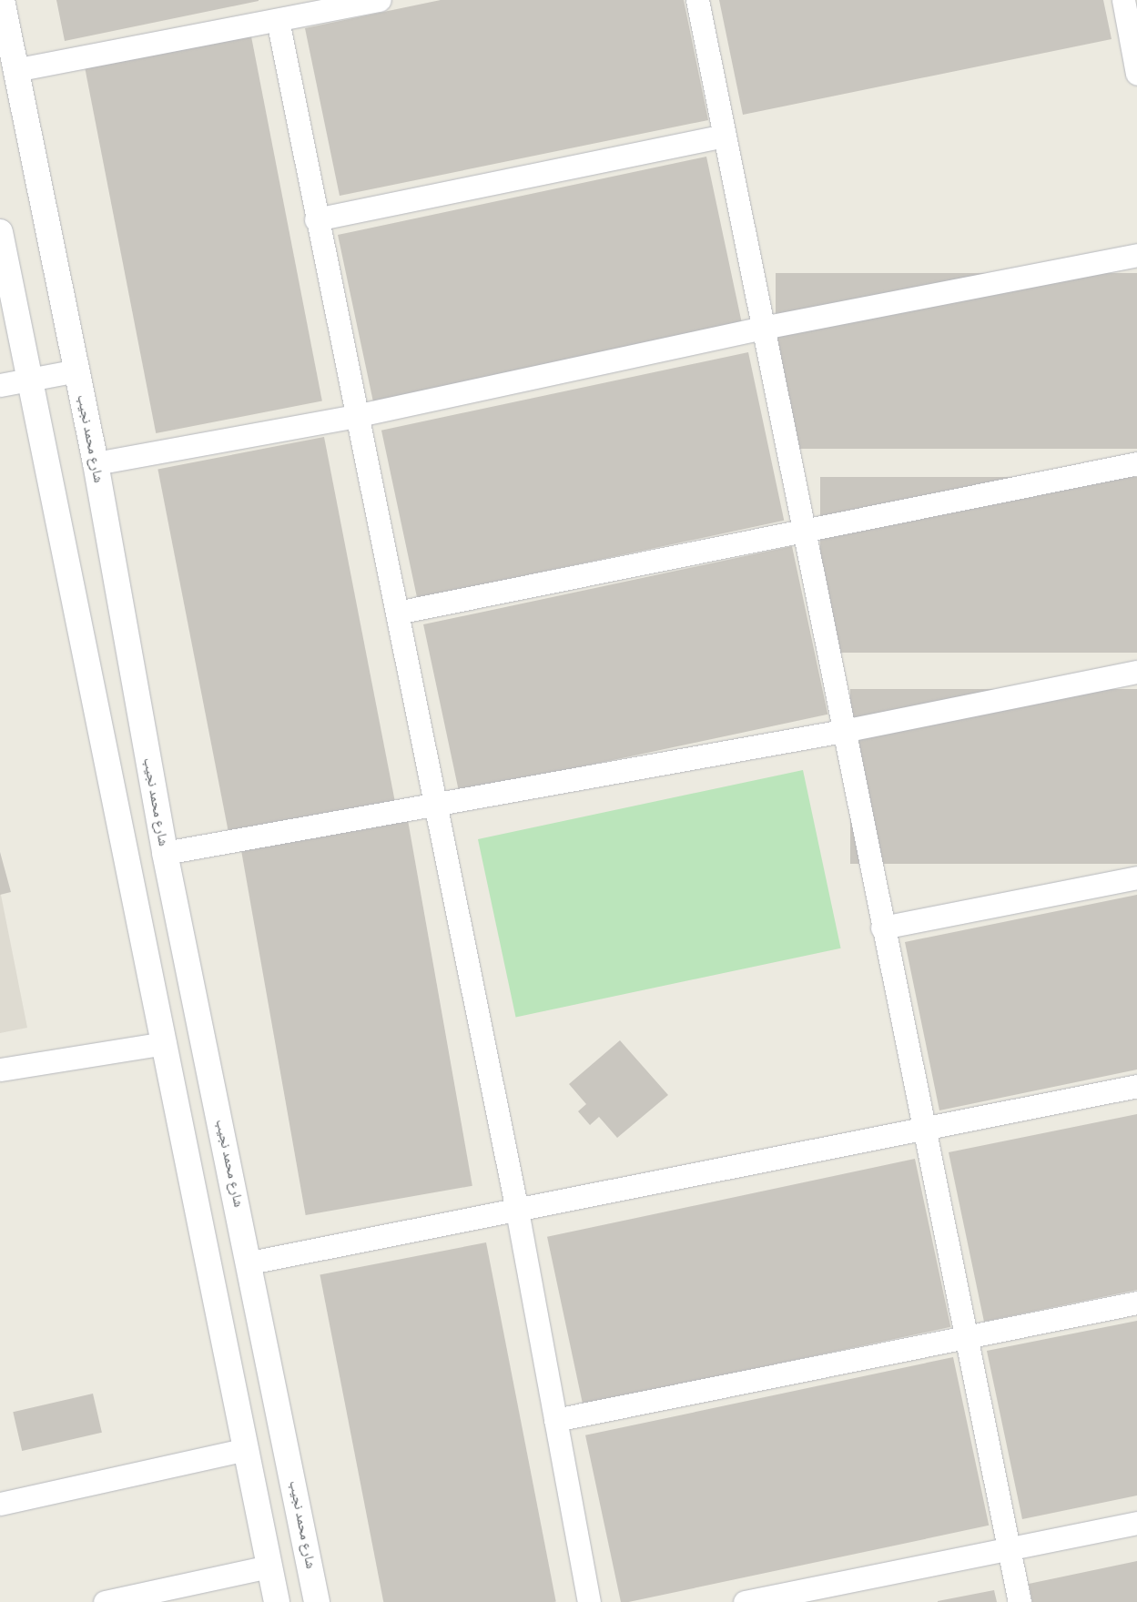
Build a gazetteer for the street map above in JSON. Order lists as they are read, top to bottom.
{
  "streets": {
    "main road": ["شارع محمد نجيب"]
  }
}
